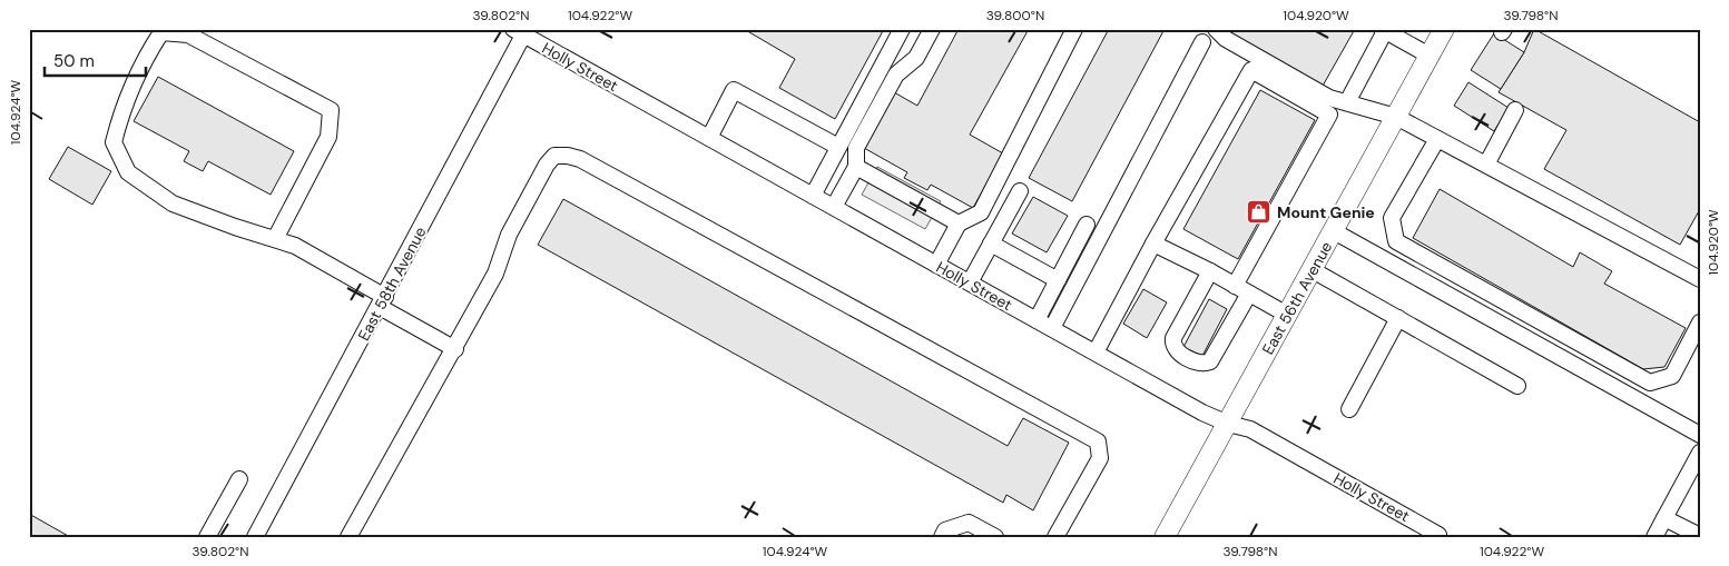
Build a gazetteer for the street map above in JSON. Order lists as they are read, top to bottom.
{
  "streets": {
    "main road": ["East 56th Avenue"],
    "street": ["Holly Street", "East 58th Avenue"]
  },
  "crossings": [
    ["Holly Street", "East 58th Avenue"],
    ["Holly Street", "East 56th Avenue"]
  ],
  "places": {
    "shop": ["Mount Genie"]
  },
  "scale_bar": "50 m",
  "coordinates": [
    "39.802°N",
    "104.922°W",
    "39.800°N",
    "104.920°W",
    "39.798°N",
    "104.924°W"
  ]
}
